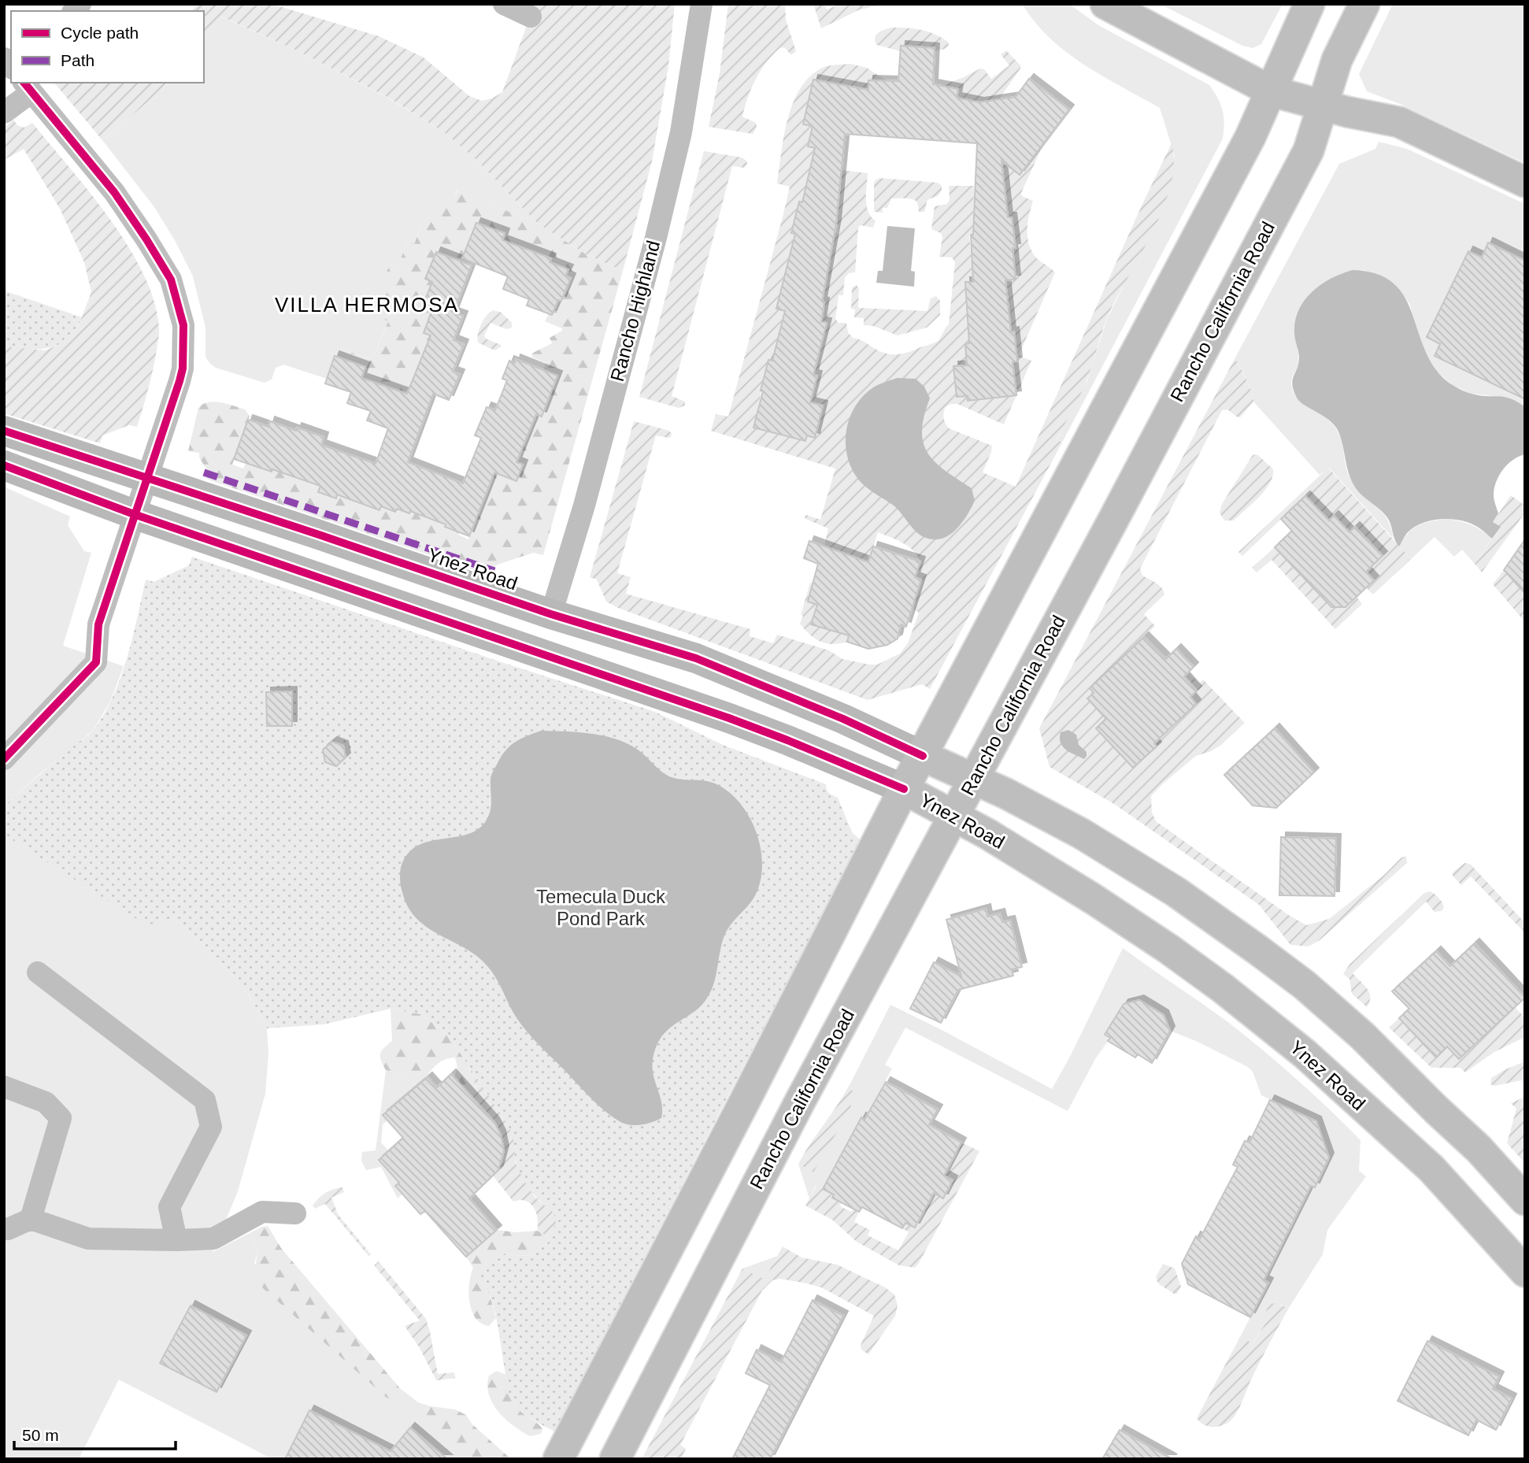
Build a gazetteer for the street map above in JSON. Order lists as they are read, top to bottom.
{
  "streets": {
    "main road": ["Rancho California Road", "Ynez Road"],
    "street": ["Rancho Highland"]
  },
  "crossings": [
    ["Rancho Highland", "Ynez Road"],
    ["Rancho California Road", "Ynez Road"]
  ],
  "districts": ["VILLA HERMOSA"],
  "parks": ["Temecula Duck Pond Park"],
  "legend": ["Cycle path", "Path"],
  "scale_bar": "50 m"
}
